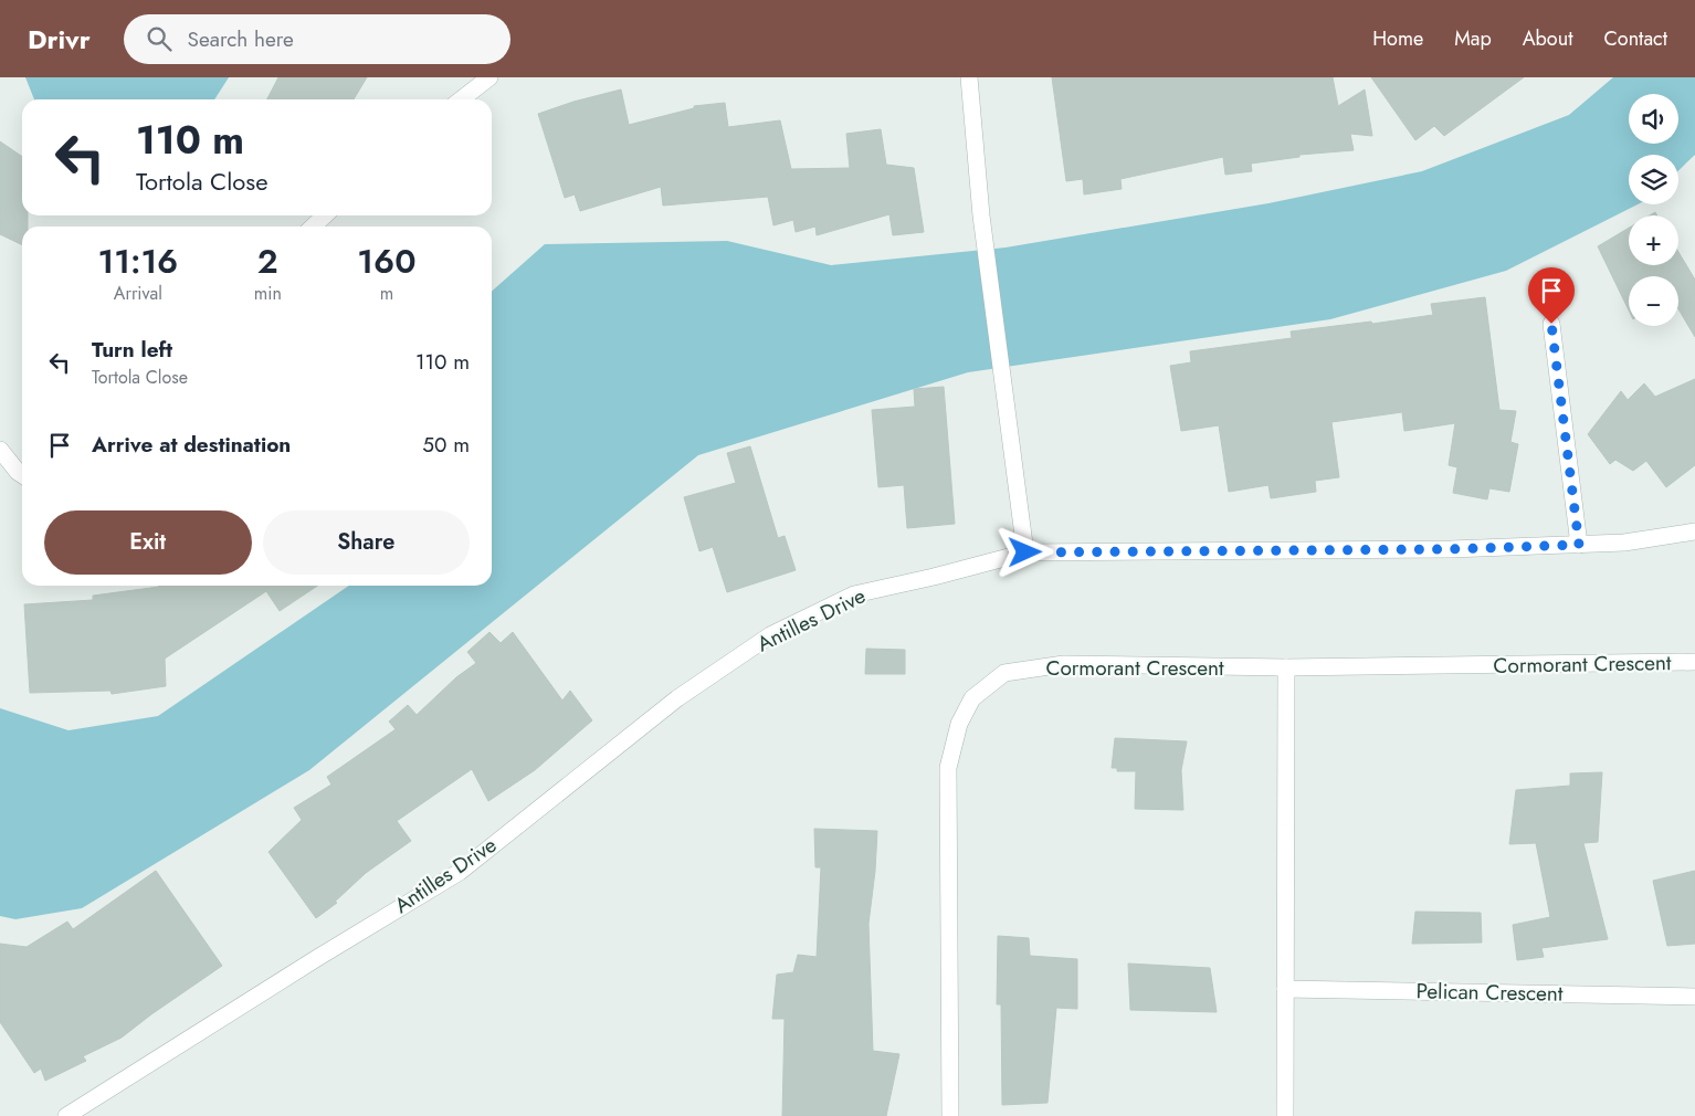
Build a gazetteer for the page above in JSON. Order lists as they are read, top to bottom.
{
  "streets": {
    "street": ["Antilles Drive", "Cormorant Crescent", "Pelican Crescent"]
  },
  "page": {
    "header": "Drivr",
    "search": "Search here",
    "nav": [
      "Home",
      "Map",
      "About",
      "Contact"
    ],
    "map_buttons": ["+", "−"],
    "turn": ["110 m", "Tortola Close"],
    "eta": [
      "11:16",
      "Arrival",
      "2",
      "min",
      "160",
      "m"
    ],
    "list": [
      {
        "name": "Turn left",
        "note": "Tortola Close",
        "value": "110 m"
      },
      {
        "name": "Arrive at destination",
        "value": "50 m"
      }
    ],
    "buttons": ["Exit", "Share"]
  }
}
